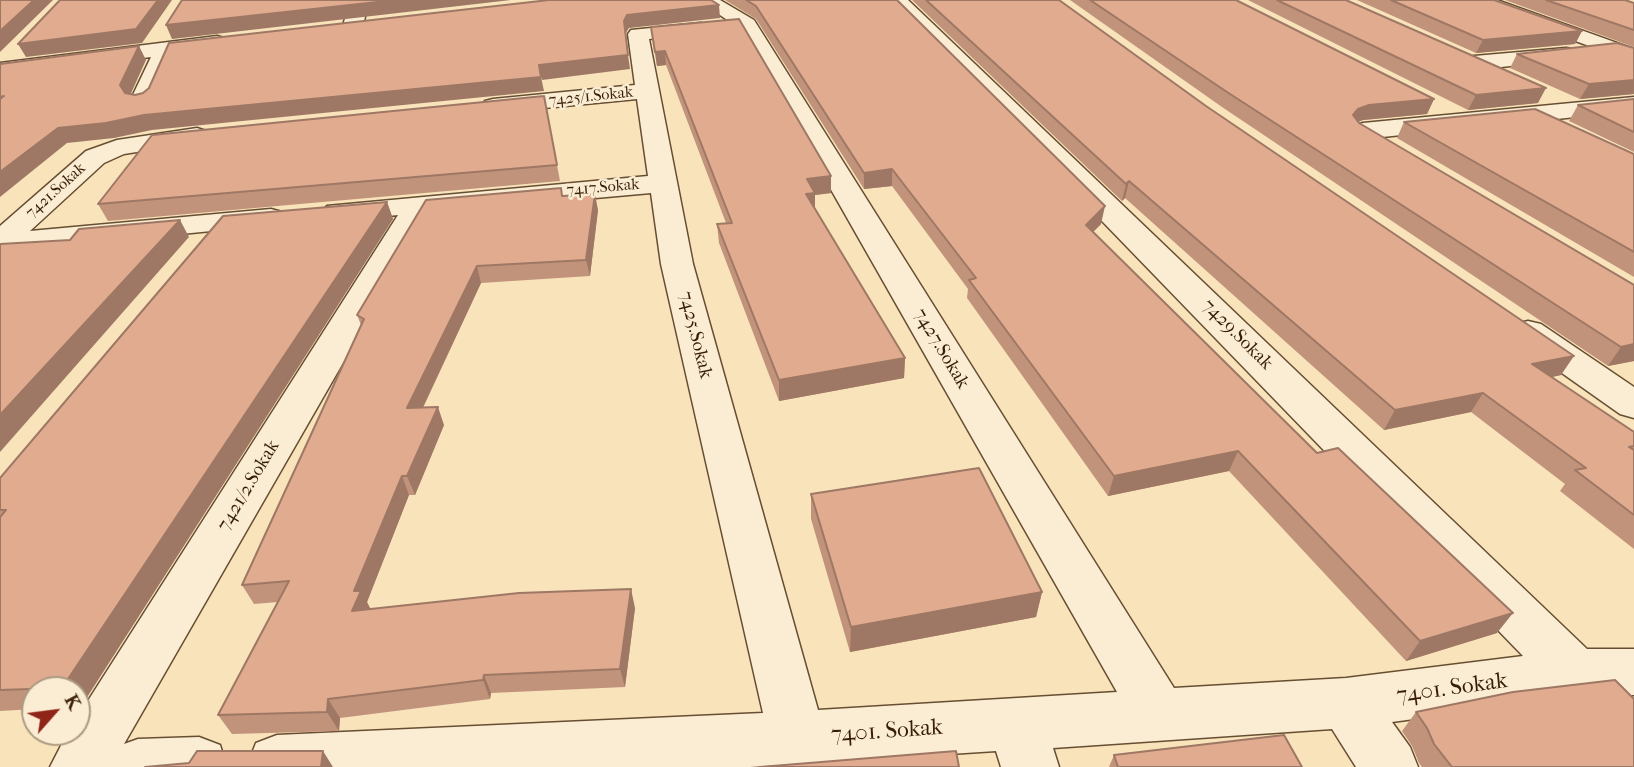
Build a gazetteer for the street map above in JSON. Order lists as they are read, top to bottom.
{
  "streets": {
    "street": [
      "7425/1.Sokak",
      "7417.Sokak",
      "7421.Sokak",
      "7425.Sokak",
      "7429.Sokak",
      "7427.Sokak",
      "7421/2.Sokak",
      "7401. Sokak"
    ]
  },
  "crossings": [
    ["7425/1.Sokak", "7425.Sokak"],
    ["7417.Sokak", "7421.Sokak"],
    ["7417.Sokak", "7425.Sokak"],
    ["7417.Sokak", "7421/2.Sokak"],
    ["7425.Sokak", "7427.Sokak"],
    ["7425.Sokak", "7401. Sokak"],
    ["7429.Sokak", "7401. Sokak"],
    ["7427.Sokak", "7401. Sokak"]
  ],
  "north": "top right"
}
